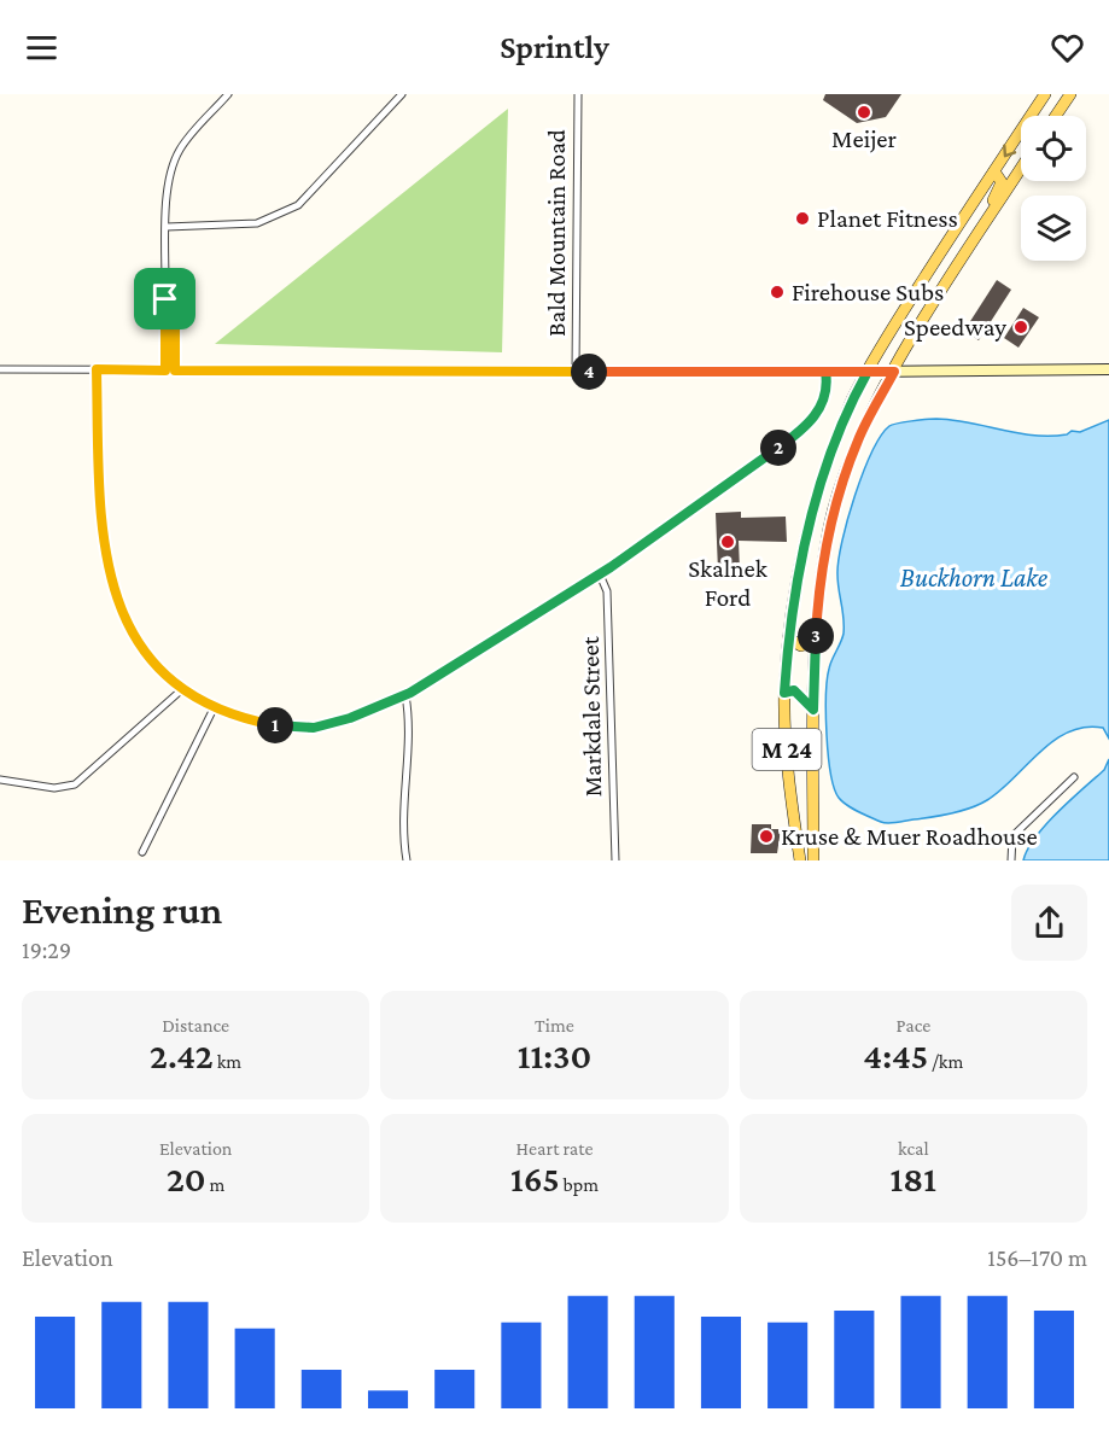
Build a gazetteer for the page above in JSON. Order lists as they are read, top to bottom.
{
  "streets": {
    "main road": ["M 24"],
    "street": ["Bald Mountain Road", "Markdale Street"]
  },
  "water": ["Buckhorn Lake"],
  "places": [
    "Meijer",
    "Planet Fitness",
    "Firehouse Subs",
    "Speedway",
    "Skalnek Ford",
    "Kruse & Muer Roadhouse"
  ],
  "page": {
    "header": "Sprintly",
    "pins": [
      "4",
      "2",
      "3",
      "1"
    ],
    "heading": ["Evening run", "19:29"],
    "stats": [
      ["Distance", "2.42 km"],
      ["Time", "11:30"],
      ["Pace", "4:45 /km"],
      ["Elevation", "20 m"],
      ["Heart rate", "165 bpm"],
      ["kcal", "181"]
    ],
    "chart": ["Elevation", "156–170 m"]
  }
}
